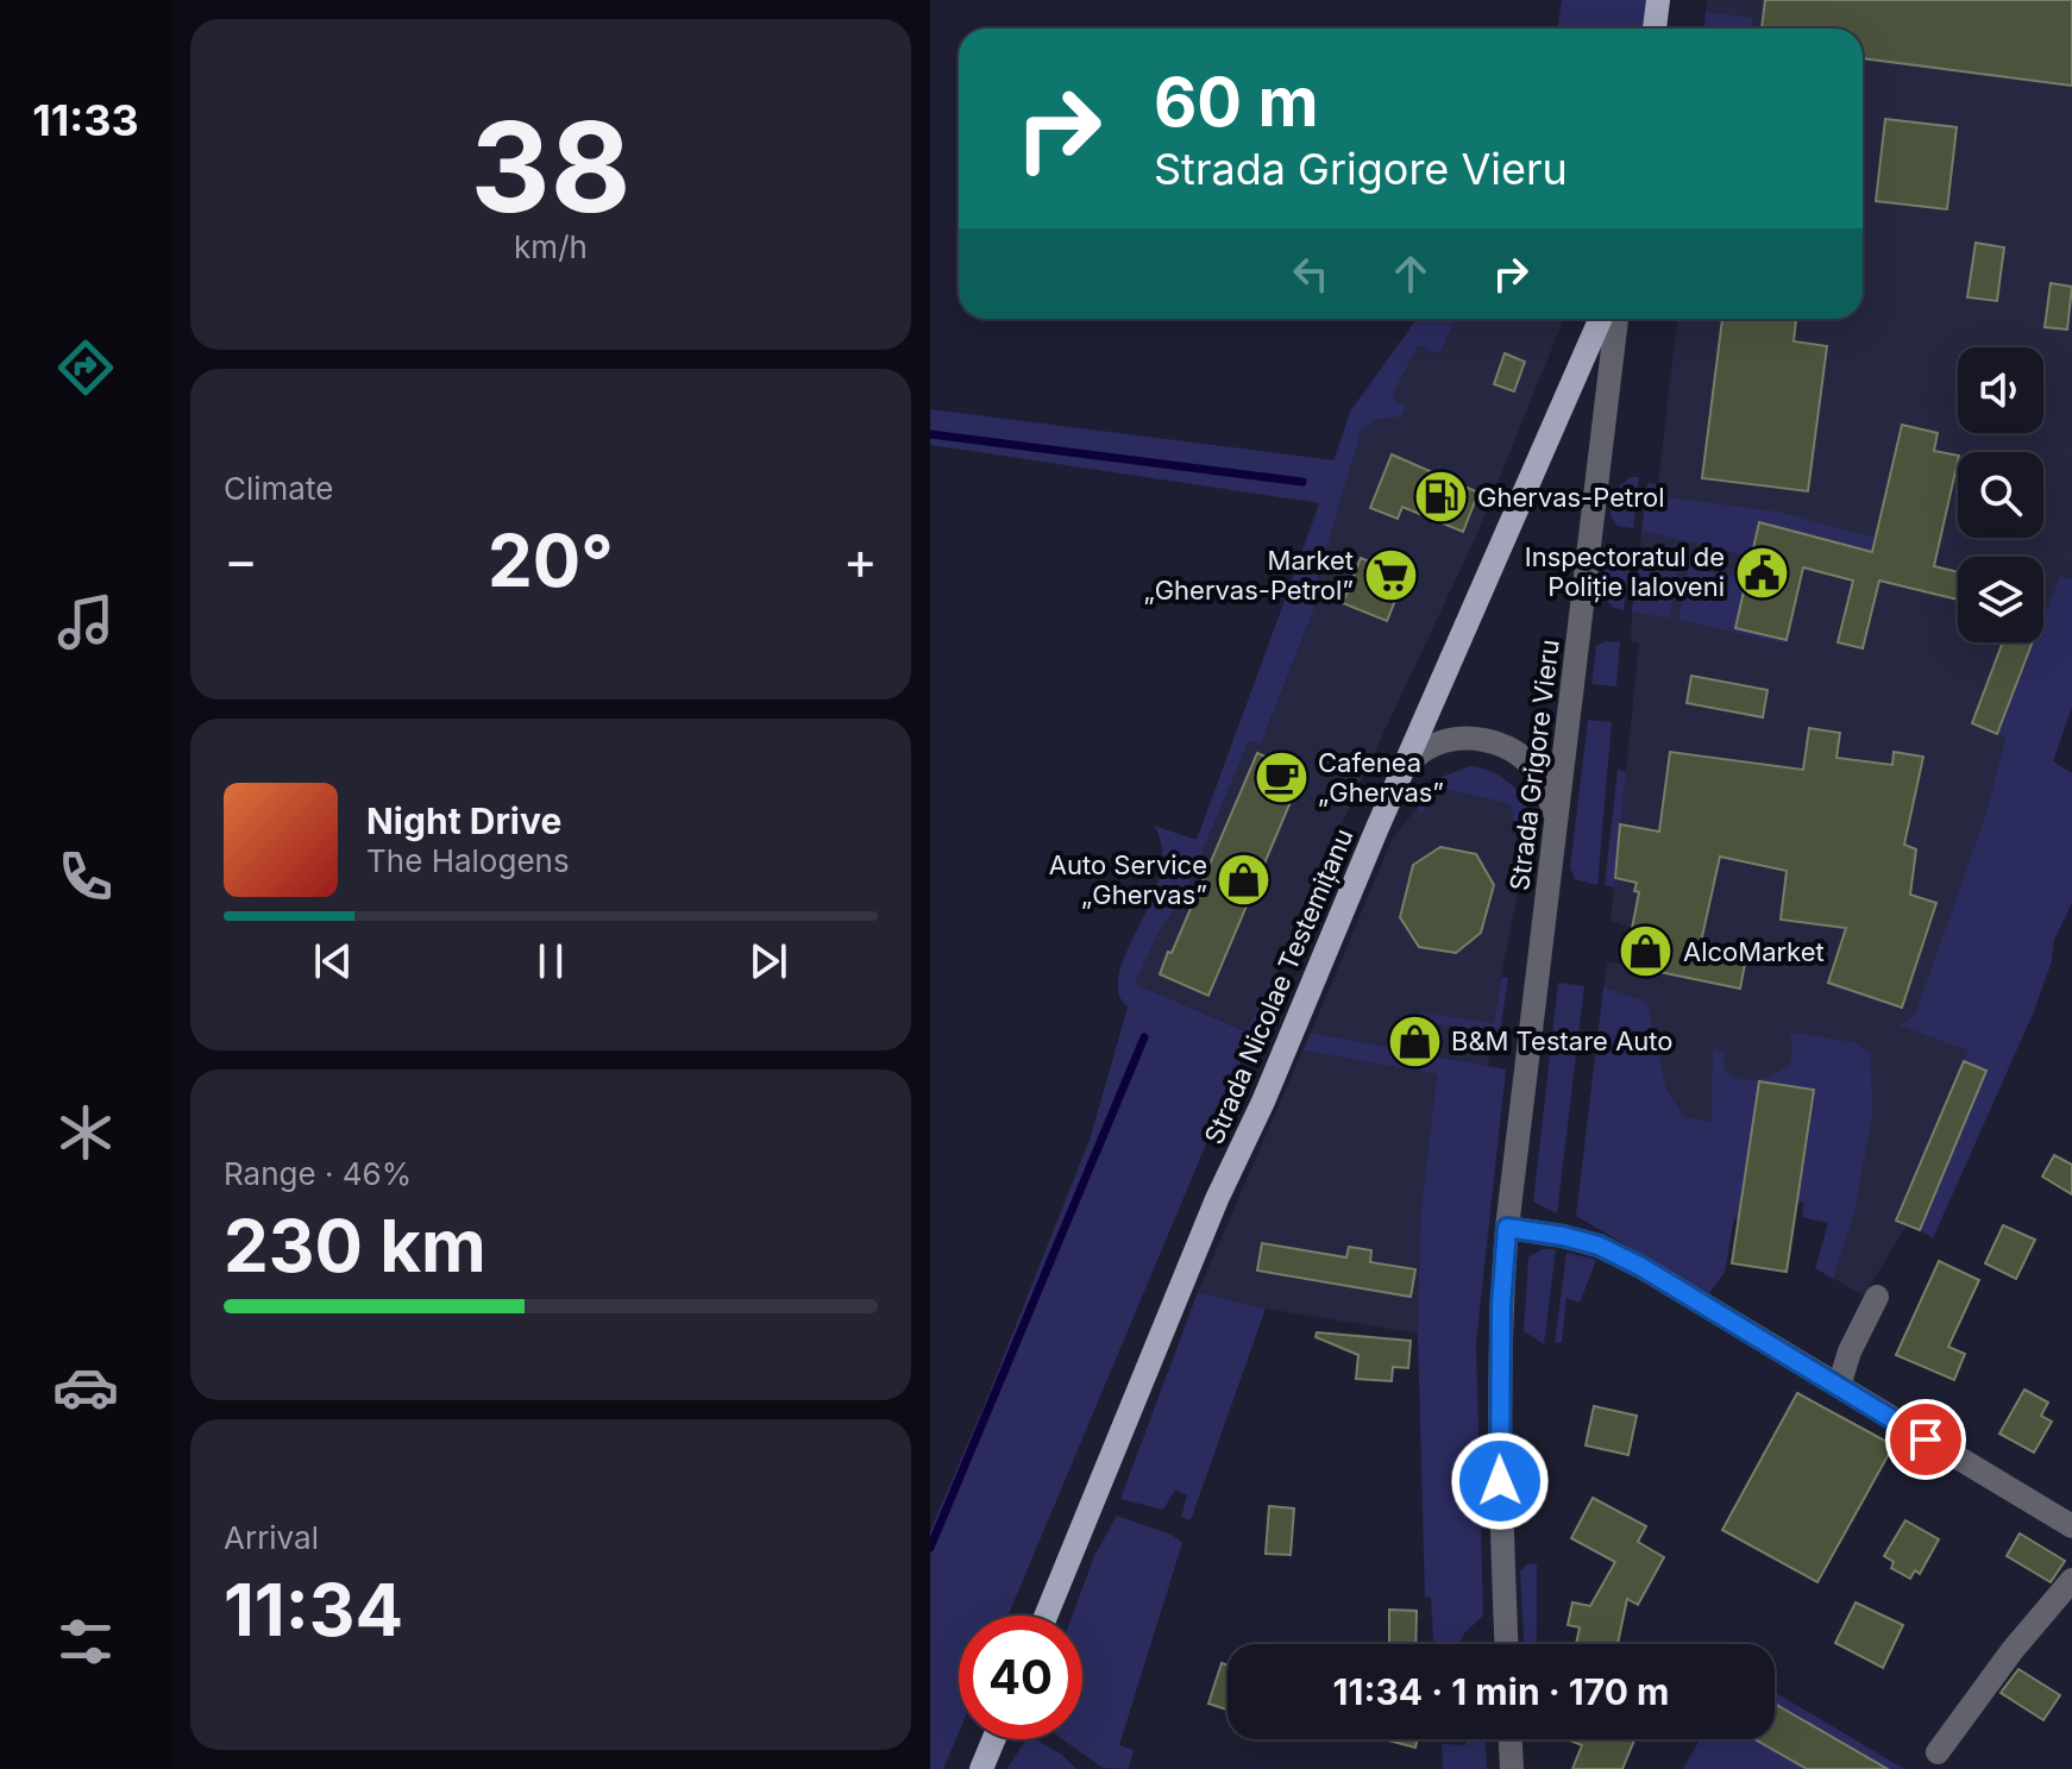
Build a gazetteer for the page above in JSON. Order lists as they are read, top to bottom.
{
  "streets": {
    "main road": ["Strada Nicolae Testemițanu"],
    "street": ["Strada Grigore Vieru"]
  },
  "places": {
    "fuel station": ["Ghervas-Petrol"],
    "public building": ["Inspectoratul de Poliție Ialoveni"],
    "supermarket": ["Market „Ghervas-Petrol”"],
    "cafe": ["Cafenea „Ghervas”"],
    "shop": ["Auto Service „Ghervas”", "AlcoMarket", "B&M Testare Auto"]
  },
  "page": {
    "tabs": "11:33",
    "tile": [
      ["38", "km/h"],
      "Climate",
      ["Range · 46%", "230 km"],
      ["Arrival", "11:34"]
    ],
    "turn": ["60 m", "Strada Grigore Vieru"],
    "heat": ["−", "20°", "+"],
    "song": ["Night Drive", "The Halogens"],
    "limit": "40",
    "trip": "11:34 · 1 min · 170 m"
  }
}
